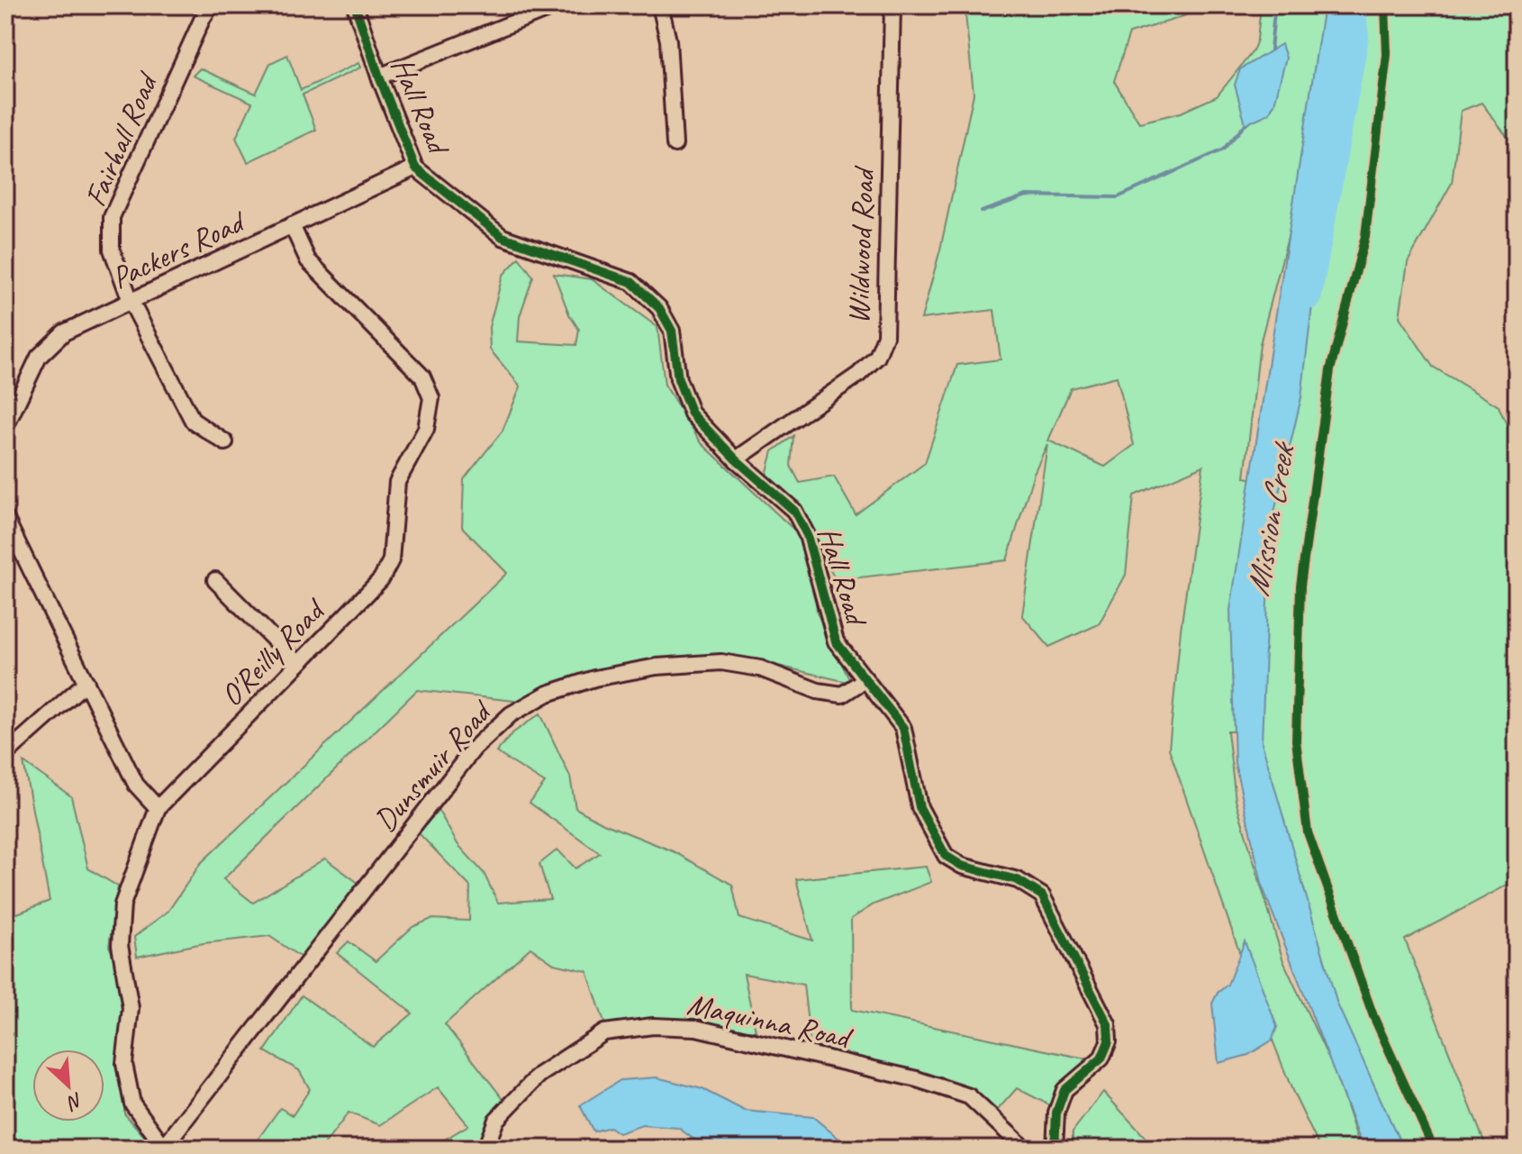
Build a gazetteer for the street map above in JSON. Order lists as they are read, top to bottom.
{
  "streets": {
    "street": [
      "Hall Road",
      "Fairhall Road",
      "Wildwood Road",
      "Packers Road",
      "O'Reilly Road",
      "Dunsmuir Road",
      "Maquinna Road"
    ]
  },
  "crossings": [
    ["Hall Road", "Wildwood Road"],
    ["Hall Road", "Packers Road"],
    ["Hall Road", "Dunsmuir Road"],
    ["Fairhall Road", "Packers Road"],
    ["Packers Road", "O'Reilly Road"],
    ["O'Reilly Road", "Dunsmuir Road"]
  ],
  "water": ["Mission Creek"],
  "north": "bottom right"
}
